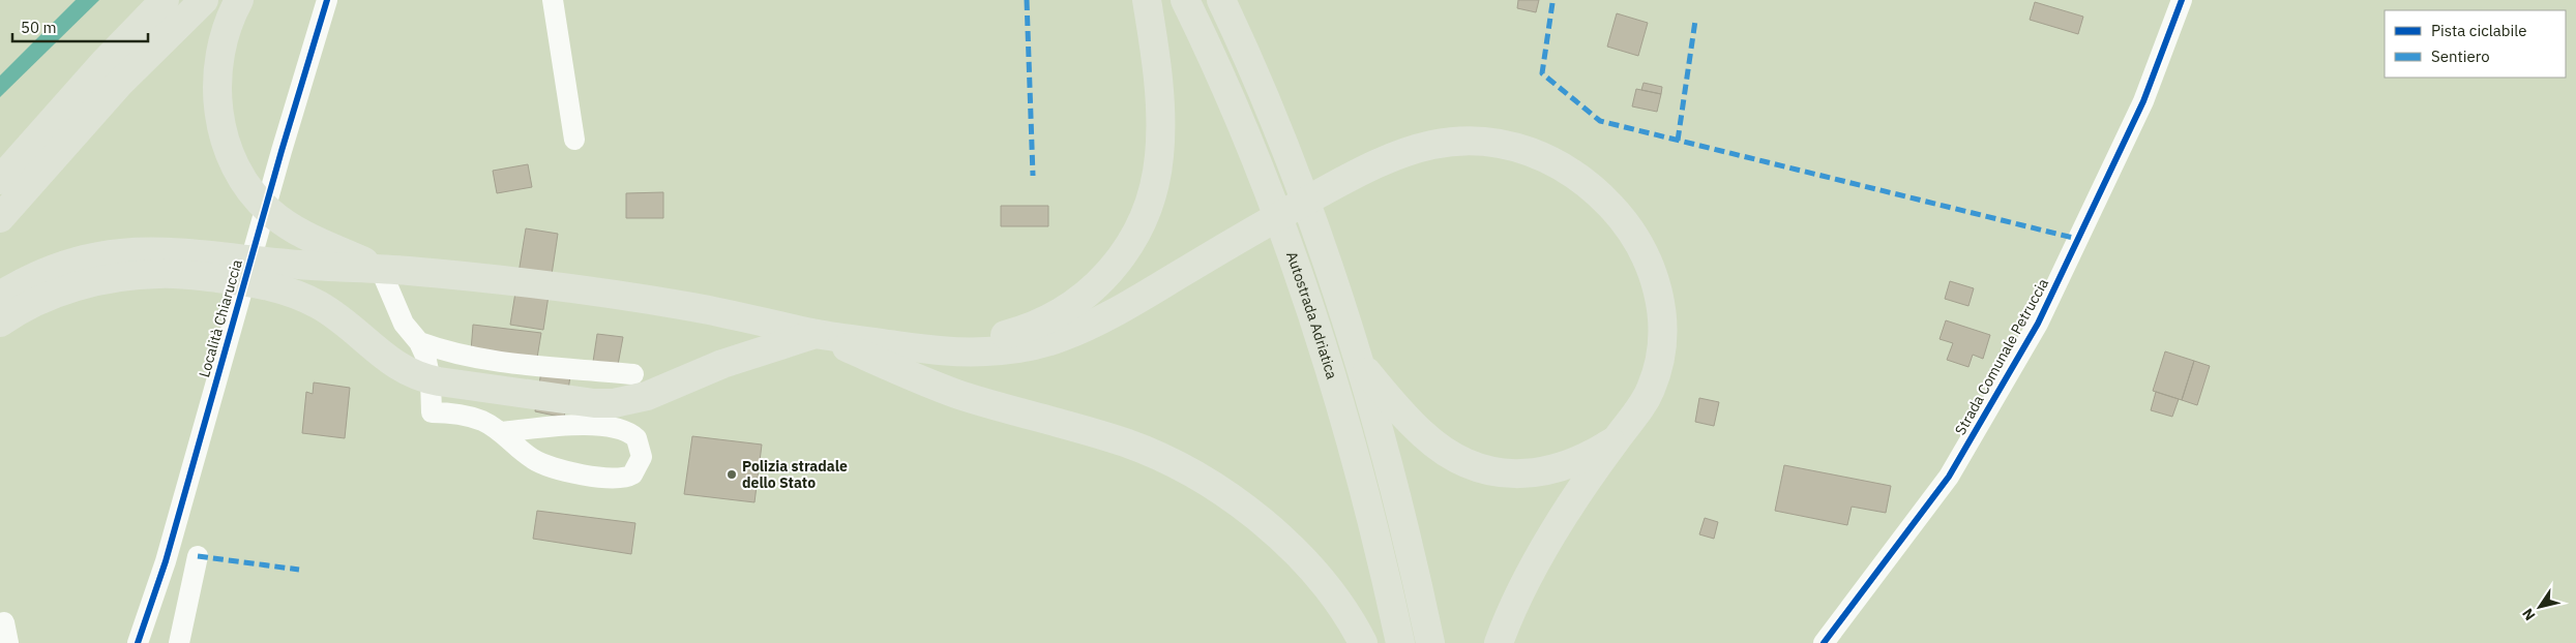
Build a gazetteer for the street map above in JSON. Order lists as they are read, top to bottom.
{
  "streets": {
    "highway": ["Autostrada Adriatica"],
    "street": ["Località Chiaruccia", "Strada Comunale Petruccia"]
  },
  "places": ["Polizia stradale dello Stato"],
  "legend": ["Pista ciclabile", "Sentiero"],
  "scale_bar": "50 m",
  "north": "bottom left"
}
